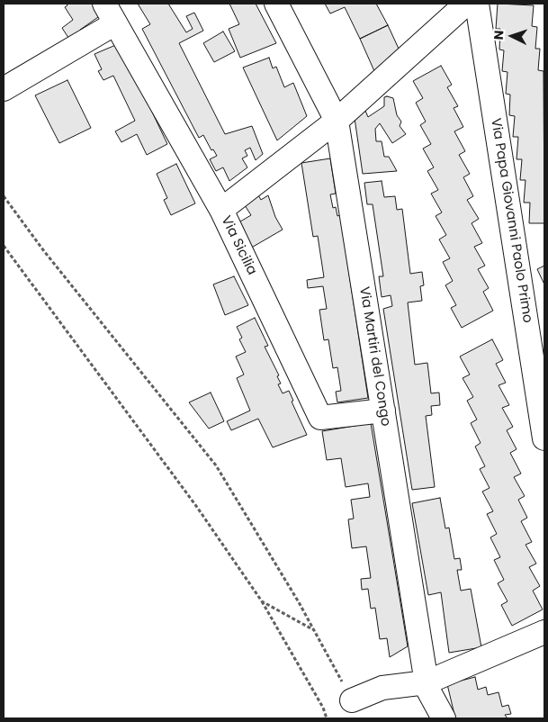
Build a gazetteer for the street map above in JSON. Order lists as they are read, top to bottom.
{
  "streets": {
    "street": ["Via Papa Giovanni Paolo Primo", "Via Sicilia", "Via Martiri del Congo"]
  },
  "crossings": [
    ["Via Sicilia", "Via Martiri del Congo"]
  ],
  "north": "left"
}
